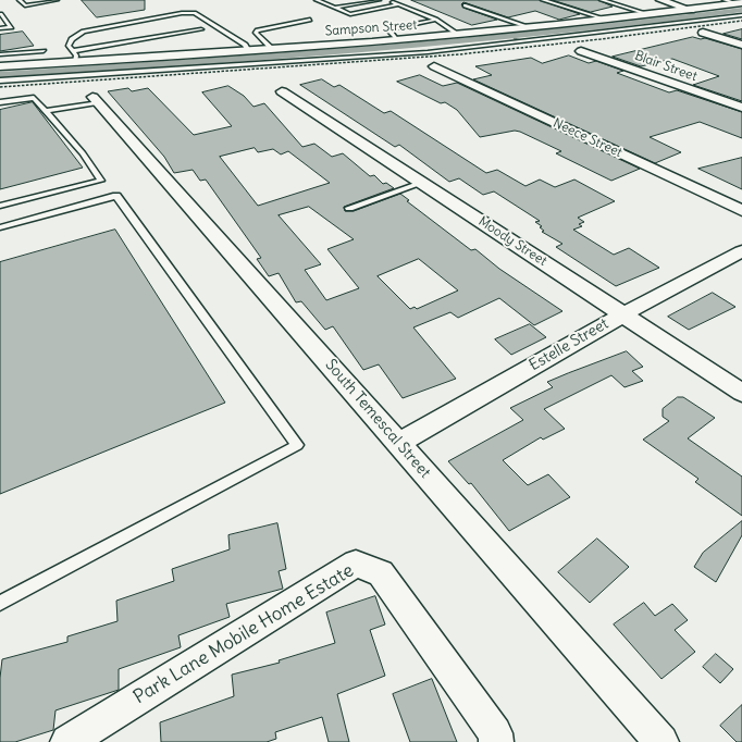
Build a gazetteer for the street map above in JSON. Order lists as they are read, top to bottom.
{
  "streets": {
    "street": [
      "Sampson Street",
      "Blair Street",
      "Neece Street",
      "Moody Street",
      "Estelle Street",
      "South Temescal Street",
      "Park Lane Mobile Home Estate"
    ]
  },
  "crossings": [
    ["Moody Street", "Estelle Street"],
    ["Estelle Street", "South Temescal Street"]
  ]
}
